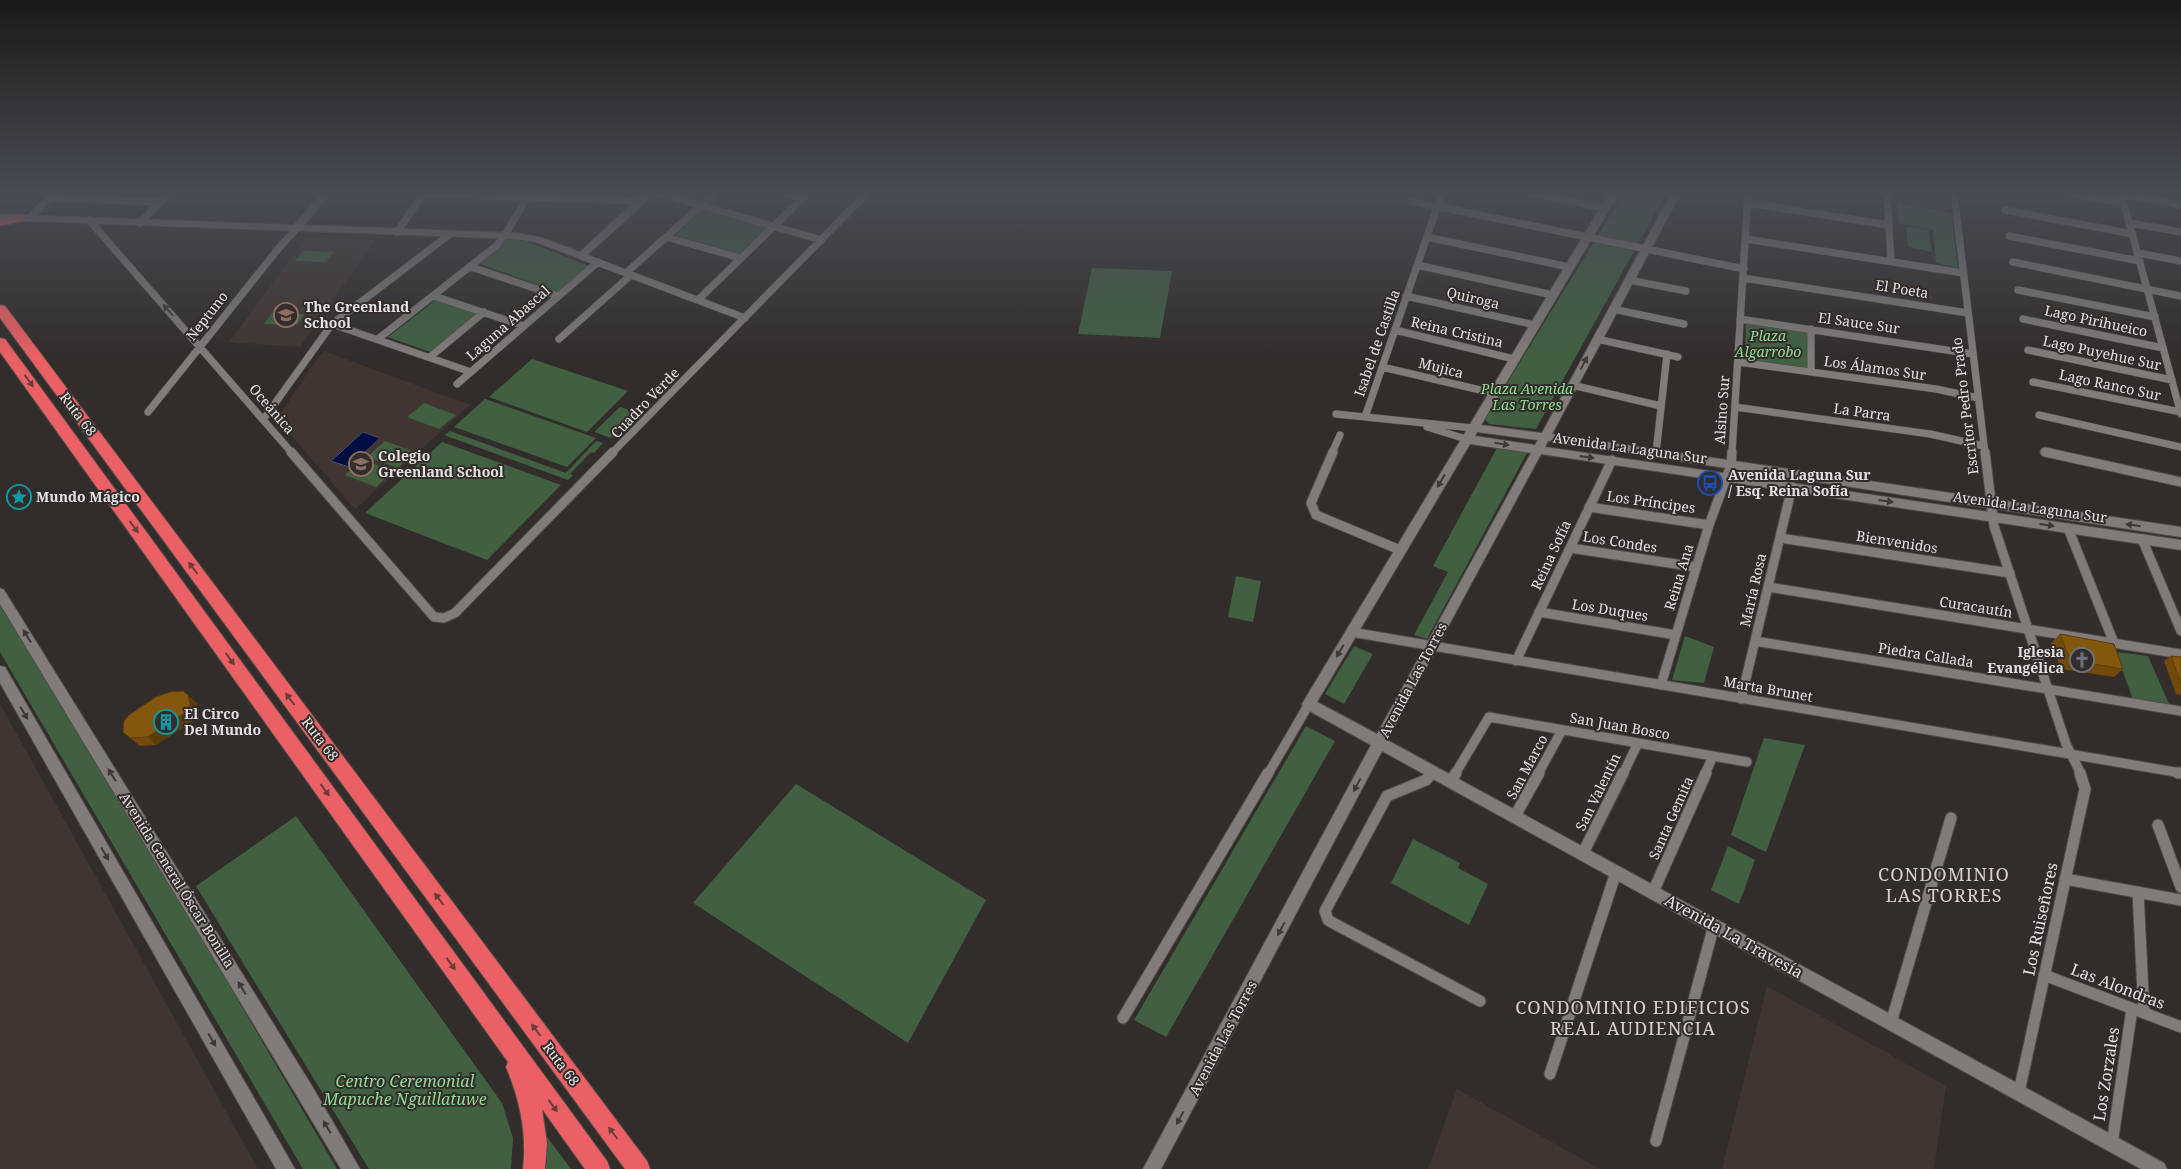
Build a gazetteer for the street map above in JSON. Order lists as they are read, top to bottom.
{
  "streets": {
    "highway": ["Ruta 68"],
    "street": [
      "El Poeta",
      "Quiroga",
      "Neptuno",
      "Lago Pirihueico",
      "Laguna Abascal",
      "El Sauce Sur",
      "Reina Cristina",
      "Isabel de Castilla",
      "Lago Puyehue Sur",
      "Mujica",
      "Los Álamos Sur",
      "Lago Ranco Sur",
      "Cuadro Verde",
      "Escritor Pedro Prado",
      "Oceánica",
      "Alsino Sur",
      "La Parra",
      "Avenida La Laguna Sur",
      "Los Príncipes",
      "Los Condes",
      "Bienvenidos",
      "Reina Sofía",
      "Reina Ana",
      "María Rosa",
      "Curacautín",
      "Los Duques",
      "Piedra Callada",
      "Avenida Las Torres",
      "Marta Brunet",
      "San Juan Bosco",
      "San Marco",
      "San Valentín",
      "Santa Gemita",
      "Avenida General Óscar Bonilla",
      "Los Ruiseñores",
      "Avenida La Travesía",
      "Las Alondras",
      "Los Zorzales"
    ]
  },
  "crossings": [
    ["El Poeta", "Escritor Pedro Prado"],
    ["El Poeta", "Alsino Sur"],
    ["El Poeta", "Avenida Las Torres"],
    ["Quiroga", "Isabel de Castilla"],
    ["Neptuno", "Oceánica"],
    ["El Sauce Sur", "Escritor Pedro Prado"],
    ["El Sauce Sur", "Alsino Sur"],
    ["Reina Cristina", "Isabel de Castilla"],
    ["Isabel de Castilla", "Mujica"],
    ["Isabel de Castilla", "Avenida La Laguna Sur"],
    ["Los Álamos Sur", "Escritor Pedro Prado"],
    ["Los Álamos Sur", "Alsino Sur"],
    ["Cuadro Verde", "Oceánica"],
    ["Escritor Pedro Prado", "La Parra"],
    ["Escritor Pedro Prado", "Avenida La Laguna Sur"],
    ["Escritor Pedro Prado", "Bienvenidos"],
    ["Escritor Pedro Prado", "Curacautín"],
    ["Escritor Pedro Prado", "Piedra Callada"],
    ["Escritor Pedro Prado", "Marta Brunet"],
    ["Escritor Pedro Prado", "Los Ruiseñores"],
    ["Alsino Sur", "La Parra"],
    ["Alsino Sur", "Avenida La Laguna Sur"],
    ["Alsino Sur", "Reina Ana"],
    ["Avenida La Laguna Sur", "Reina Sofía"],
    ["Avenida La Laguna Sur", "Reina Ana"],
    ["Avenida La Laguna Sur", "María Rosa"],
    ["Avenida La Laguna Sur", "Avenida Las Torres"],
    ["Los Príncipes", "Reina Sofía"],
    ["Los Príncipes", "Reina Ana"],
    ["Los Condes", "Reina Sofía"],
    ["Los Condes", "Reina Ana"],
    ["Bienvenidos", "María Rosa"],
    ["Reina Sofía", "Los Duques"],
    ["Reina Sofía", "Marta Brunet"],
    ["Reina Ana", "Los Duques"],
    ["Reina Ana", "Marta Brunet"],
    ["María Rosa", "Curacautín"],
    ["María Rosa", "Piedra Callada"],
    ["María Rosa", "Marta Brunet"],
    ["Avenida Las Torres", "Marta Brunet"],
    ["Avenida Las Torres", "Avenida La Travesía"],
    ["Marta Brunet", "Los Ruiseñores"],
    ["San Juan Bosco", "San Marco"],
    ["San Juan Bosco", "San Valentín"],
    ["San Juan Bosco", "Santa Gemita"],
    ["San Juan Bosco", "Avenida La Travesía"],
    ["San Marco", "Avenida La Travesía"],
    ["San Valentín", "Avenida La Travesía"],
    ["Santa Gemita", "Avenida La Travesía"],
    ["Los Ruiseñores", "Avenida La Travesía"],
    ["Los Ruiseñores", "Las Alondras"],
    ["Avenida La Travesía", "Los Zorzales"],
    ["Las Alondras", "Los Zorzales"]
  ],
  "districts": ["CONDOMINIO LAS TORRES", "CONDOMINIO EDIFICIOS REAL AUDIENCIA"],
  "parks": ["Plaza Algarrobo", "Plaza Avenida Las Torres", "Centro Ceremonial Mapuche Nguillatuwe"],
  "places": {
    "school or university": ["The Greenland School", "Colegio Greenland School"],
    "bus stop": ["Avenida Laguna Sur / Esq. Reina Sofía"],
    "place": ["Mundo Mágico"],
    "church": ["Iglesia Evangélica"],
    "building": ["El Circo Del Mundo"]
  }
}
